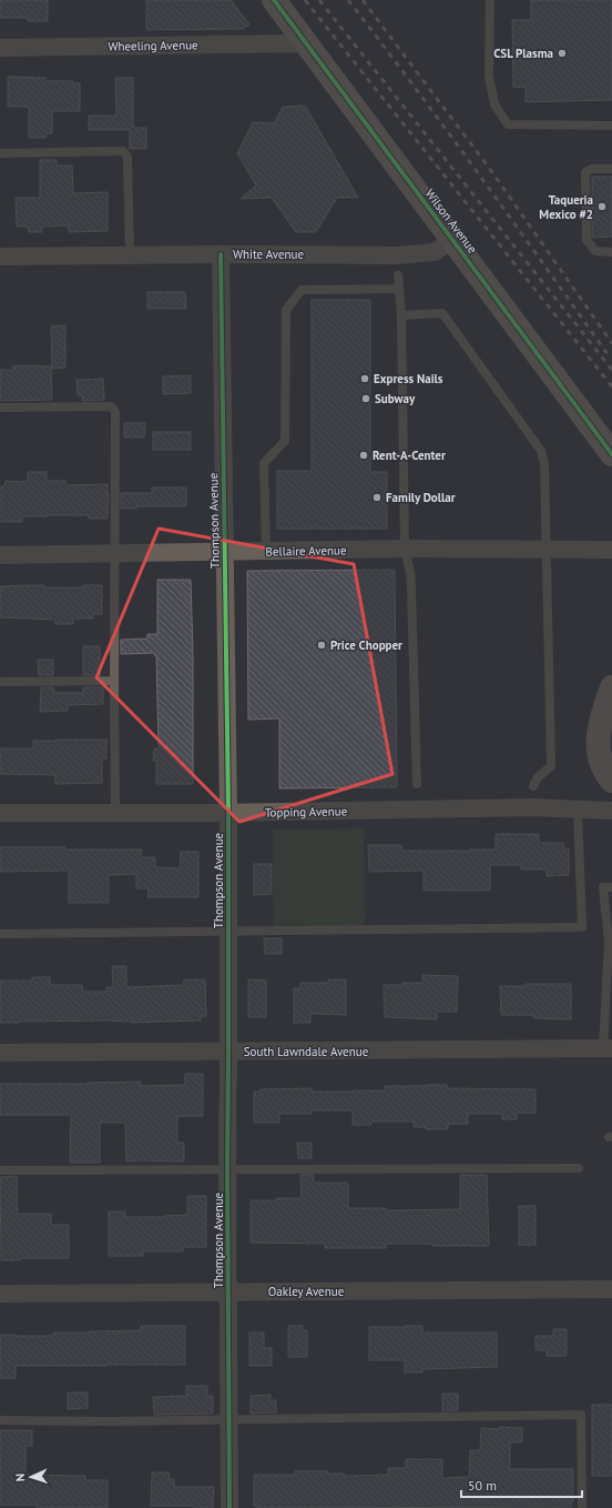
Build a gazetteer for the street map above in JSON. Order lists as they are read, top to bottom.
{
  "streets": {
    "main road": ["Wilson Avenue"],
    "street": [
      "Wheeling Avenue",
      "White Avenue",
      "Thompson Avenue",
      "Bellaire Avenue",
      "Topping Avenue",
      "South Lawndale Avenue",
      "Oakley Avenue"
    ]
  },
  "crossings": [
    ["Wheeling Avenue", "Wilson Avenue"],
    ["Wilson Avenue", "White Avenue"],
    ["White Avenue", "Thompson Avenue"],
    ["Thompson Avenue", "Bellaire Avenue"],
    ["Thompson Avenue", "Topping Avenue"],
    ["Thompson Avenue", "South Lawndale Avenue"],
    ["Thompson Avenue", "Oakley Avenue"]
  ],
  "places": [
    "CSL Plasma",
    "Taqueria Mexico #2",
    "Express Nails",
    "Subway",
    "Rent-A-Center",
    "Family Dollar",
    "Price Chopper"
  ],
  "scale_bar": "50 m",
  "north": "left"
}
